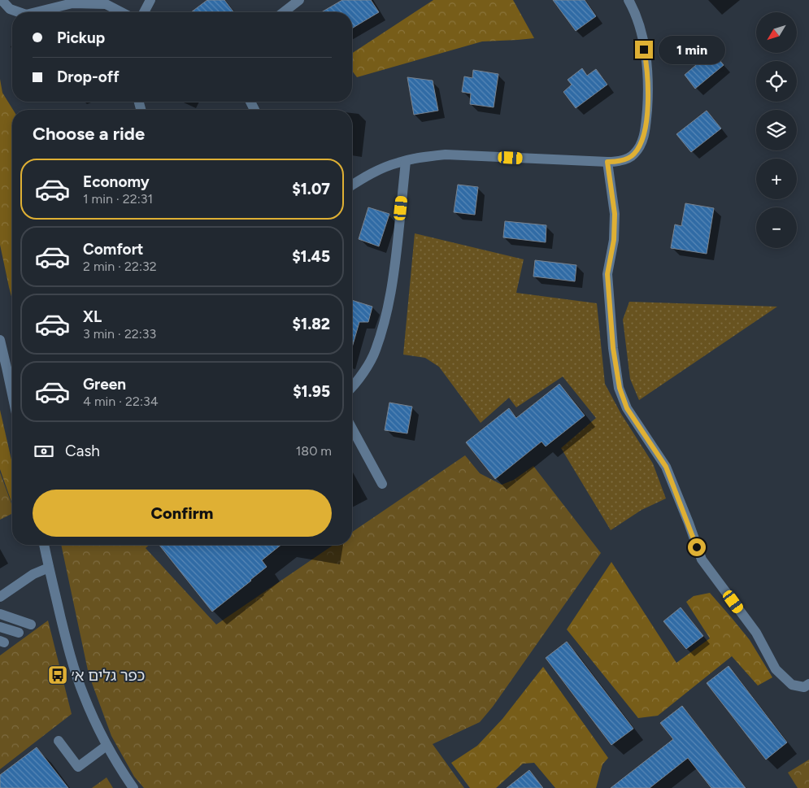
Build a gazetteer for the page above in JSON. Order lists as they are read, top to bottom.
{
  "places": {
    "bus stop": ["כפר גלים א׳"]
  },
  "north": "bottom left",
  "page": {
    "map_buttons": ["+", "−"],
    "banner": ["Pickup", "Drop-off"],
    "bubble": "1 min",
    "heading": "Choose a ride",
    "list": [
      {
        "name": "Economy",
        "note": "1 min · 22:31",
        "value": "$1.07"
      },
      {
        "name": "Comfort",
        "note": "2 min · 22:32",
        "value": "$1.45"
      },
      {
        "name": "XL",
        "note": "3 min · 22:33",
        "value": "$1.82"
      },
      {
        "name": "Green",
        "note": "4 min · 22:34",
        "value": "$1.95"
      }
    ],
    "pay": ["Cash", "180 m"],
    "buttons": "Confirm"
  }
}
